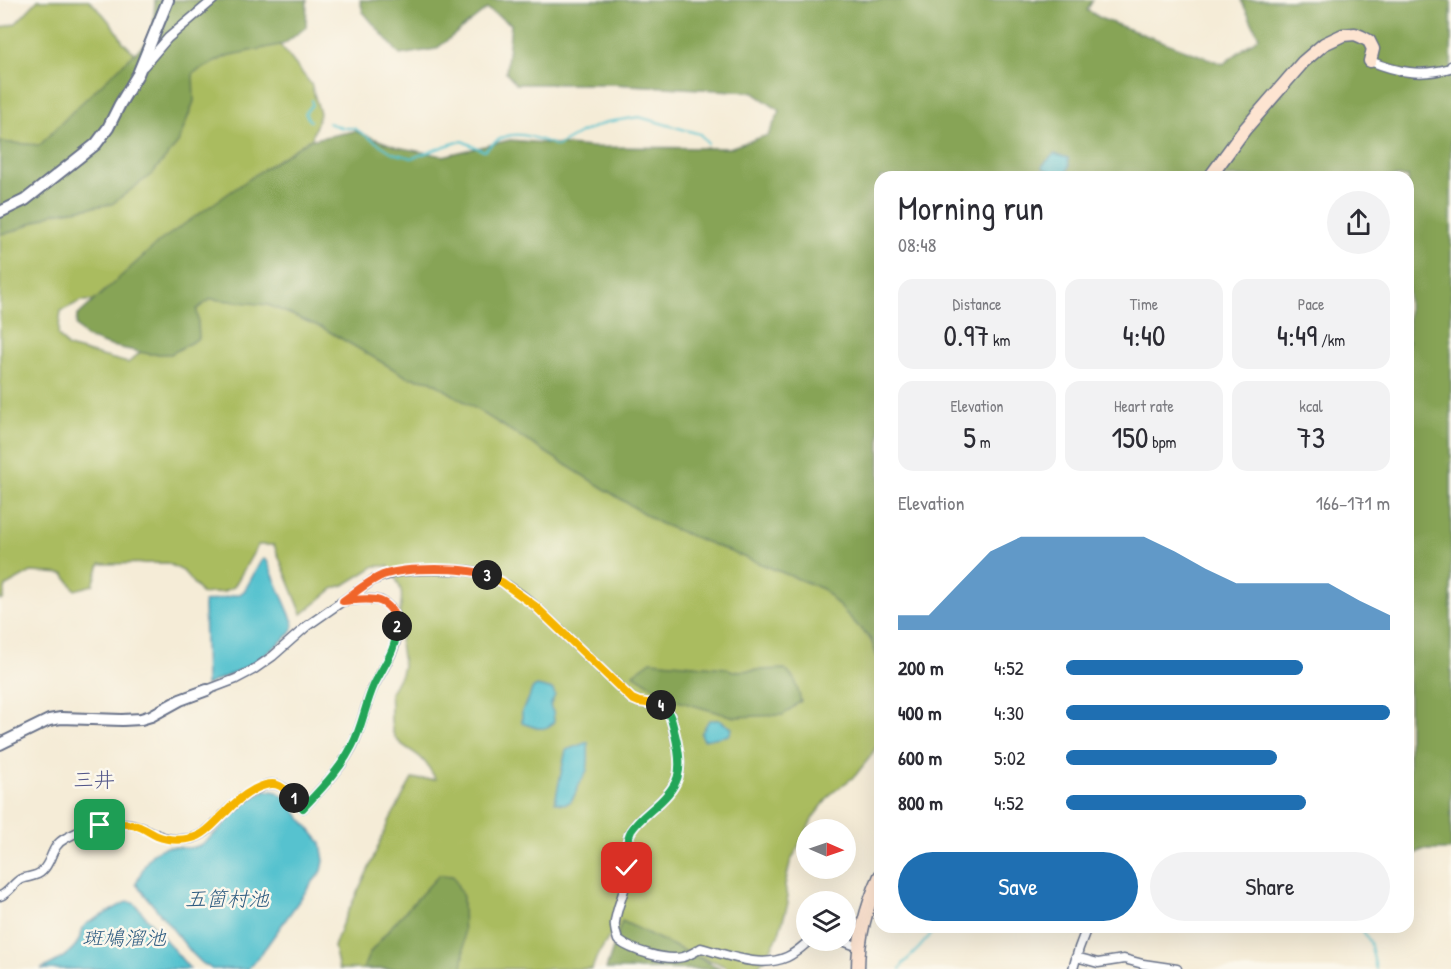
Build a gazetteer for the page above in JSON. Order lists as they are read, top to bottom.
{
  "districts": ["三井"],
  "water": ["五箇村池", "斑鳩溜池"],
  "north": "right",
  "page": {
    "heading": ["Morning run", "08:48"],
    "stats": [
      ["Distance", "0.97 km"],
      ["Time", "4:40"],
      ["Pace", "4:49 /km"],
      ["Elevation", "5 m"],
      ["Heart rate", "150 bpm"],
      ["kcal", "73"]
    ],
    "chart": ["Elevation", "166–171 m"],
    "pins": [
      "3",
      "2",
      "4",
      "1"
    ],
    "list": [
      {
        "name": "200 m",
        "note": "4:52"
      },
      {
        "name": "400 m",
        "note": "4:30"
      },
      {
        "name": "600 m",
        "note": "5:02"
      },
      {
        "name": "800 m",
        "note": "4:52"
      }
    ],
    "buttons": ["Save", "Share"]
  }
}
